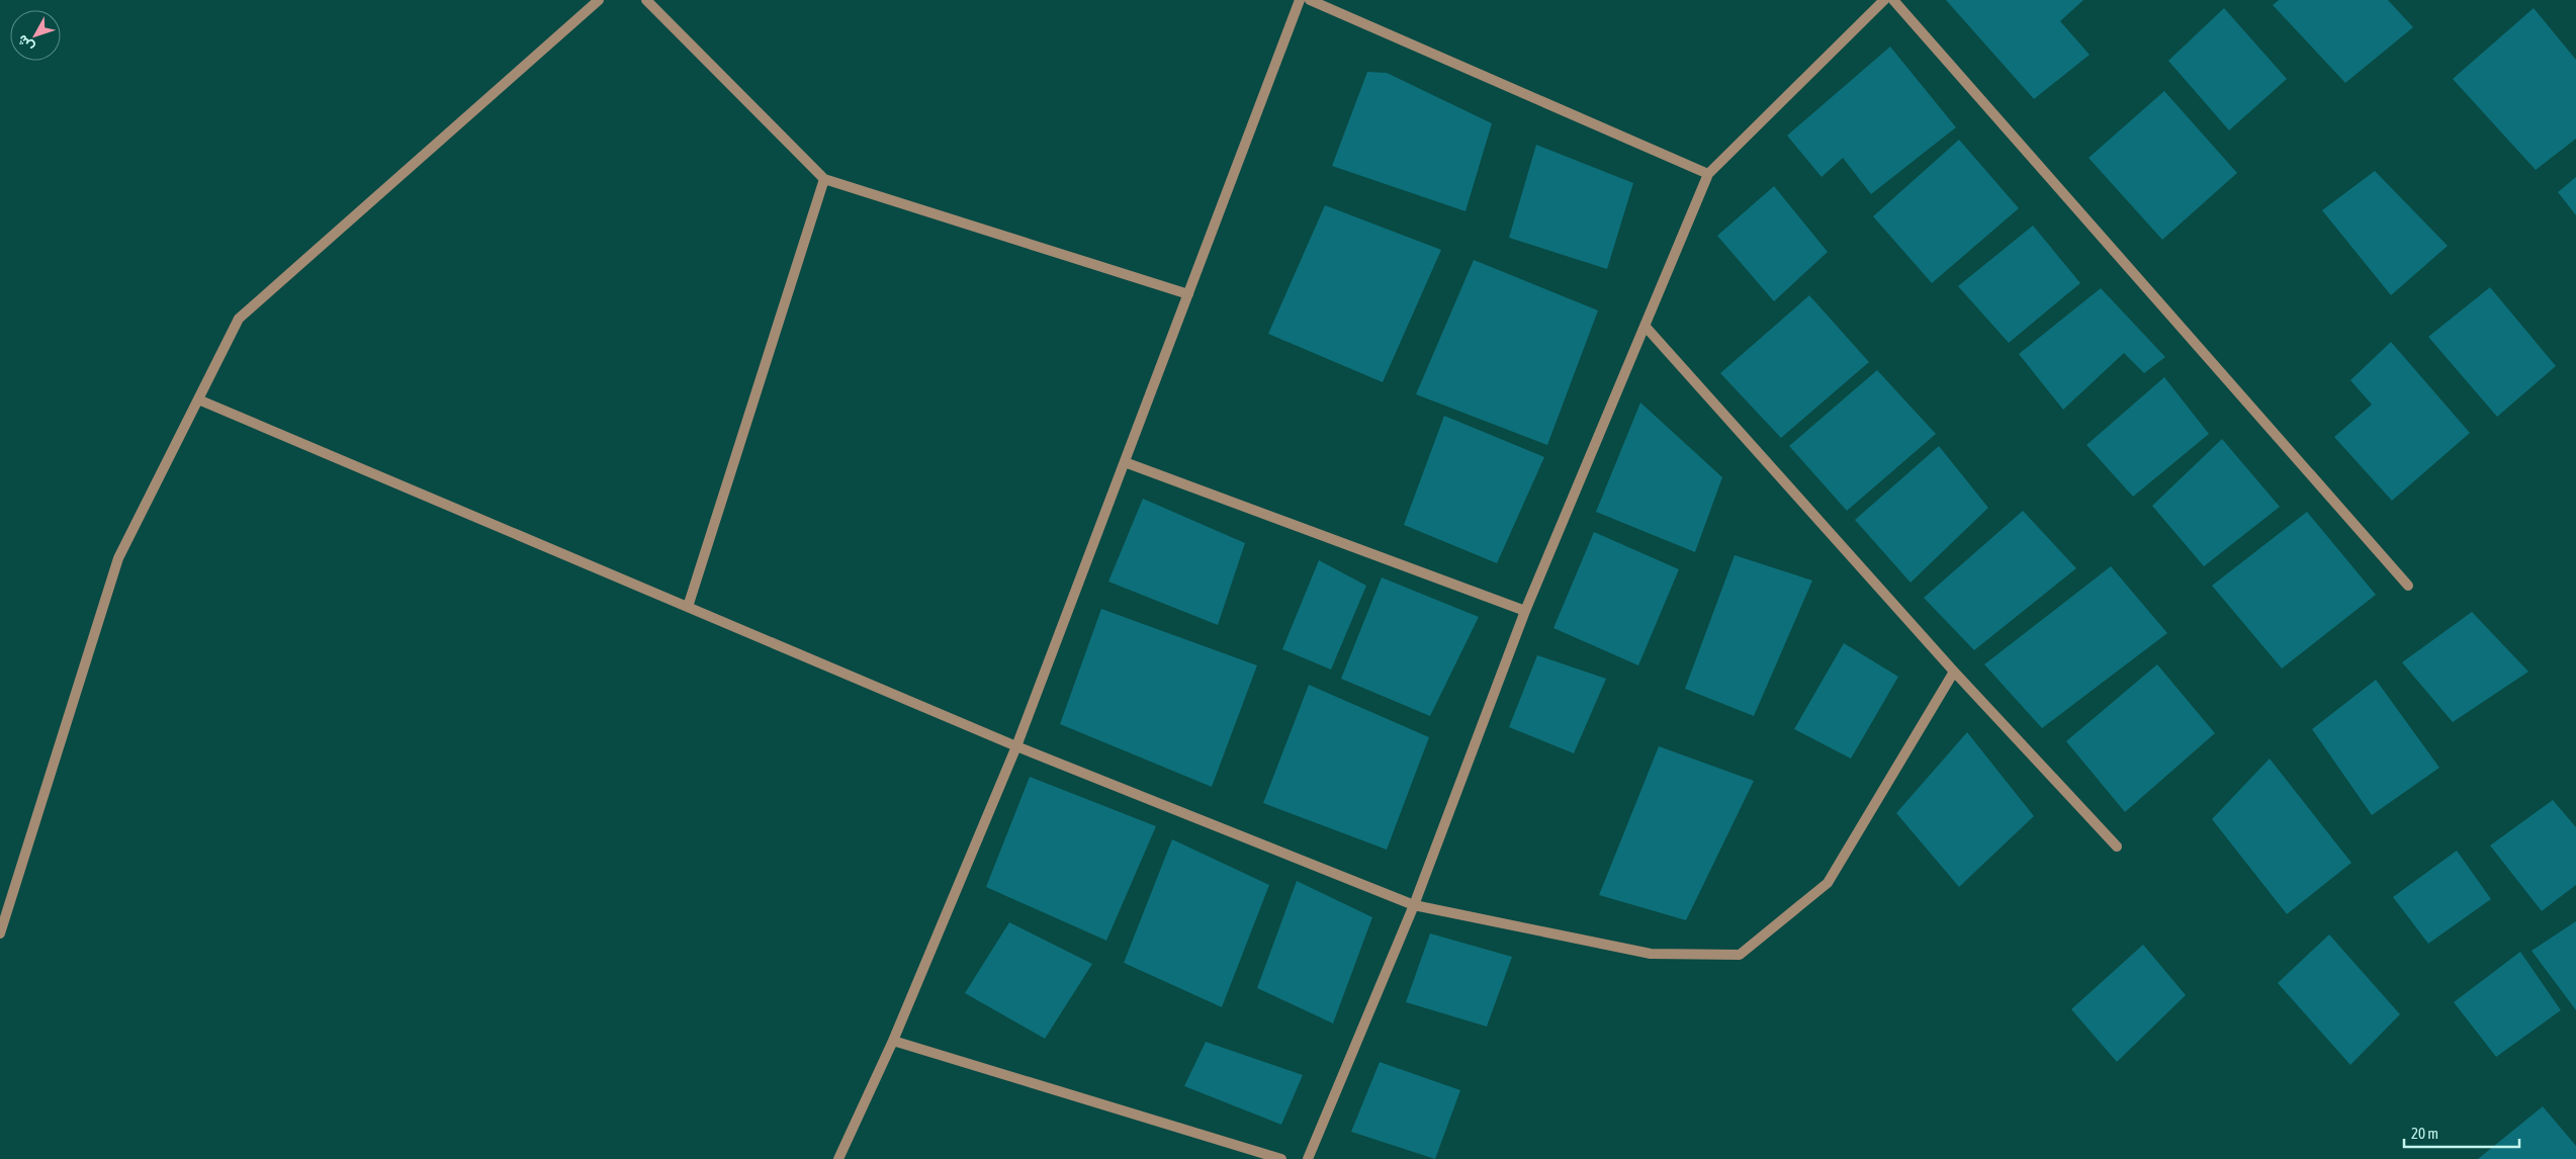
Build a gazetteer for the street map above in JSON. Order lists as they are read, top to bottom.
{
  "scale_bar": "20 m",
  "north": "bottom left"
}
